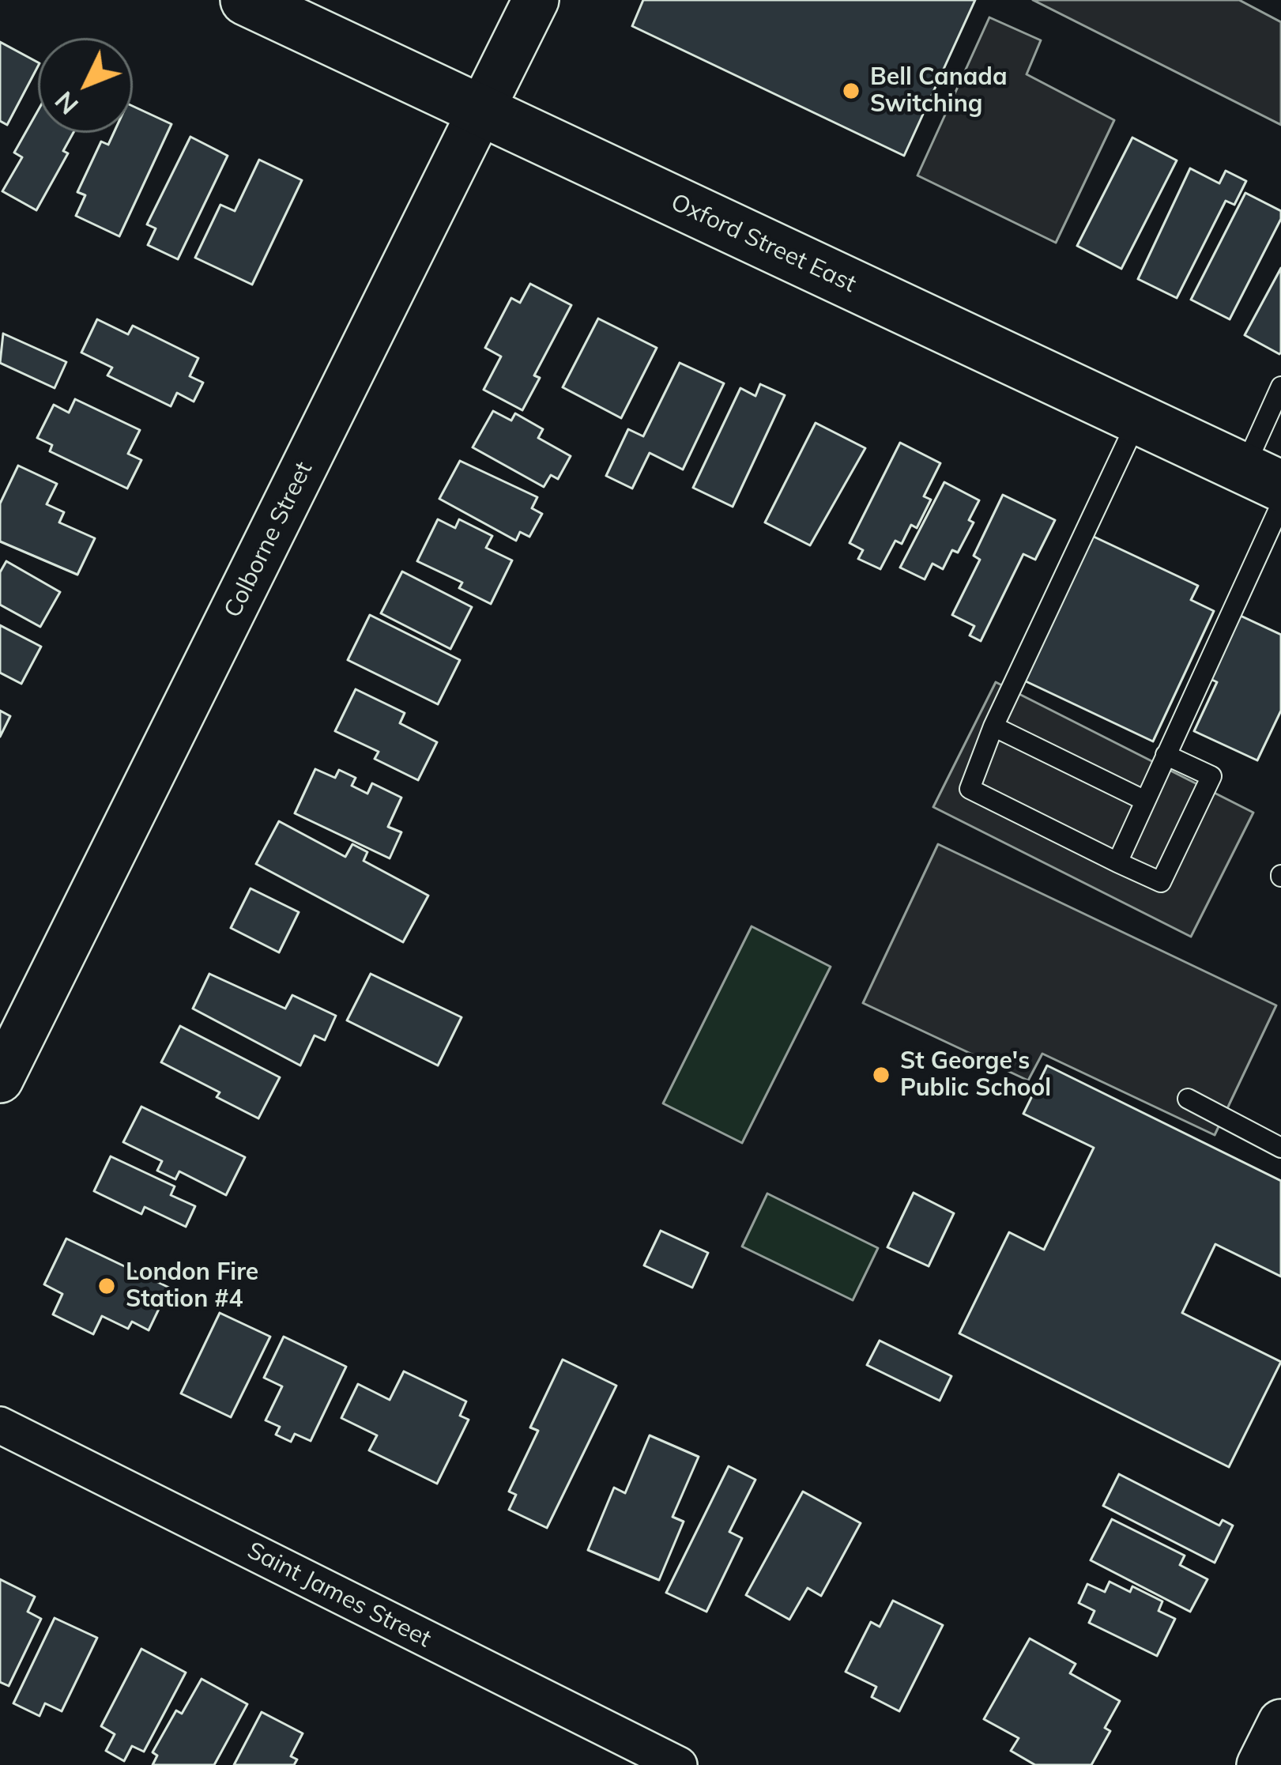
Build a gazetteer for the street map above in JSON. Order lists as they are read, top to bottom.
{
  "streets": {
    "main road": ["Oxford Street East"],
    "street": ["Colborne Street", "Saint James Street"]
  },
  "crossings": [
    ["Oxford Street East", "Colborne Street"]
  ],
  "places": ["Bell Canada Switching", "St George's Public School", "London Fire Station #4"],
  "north": "bottom left"
}
